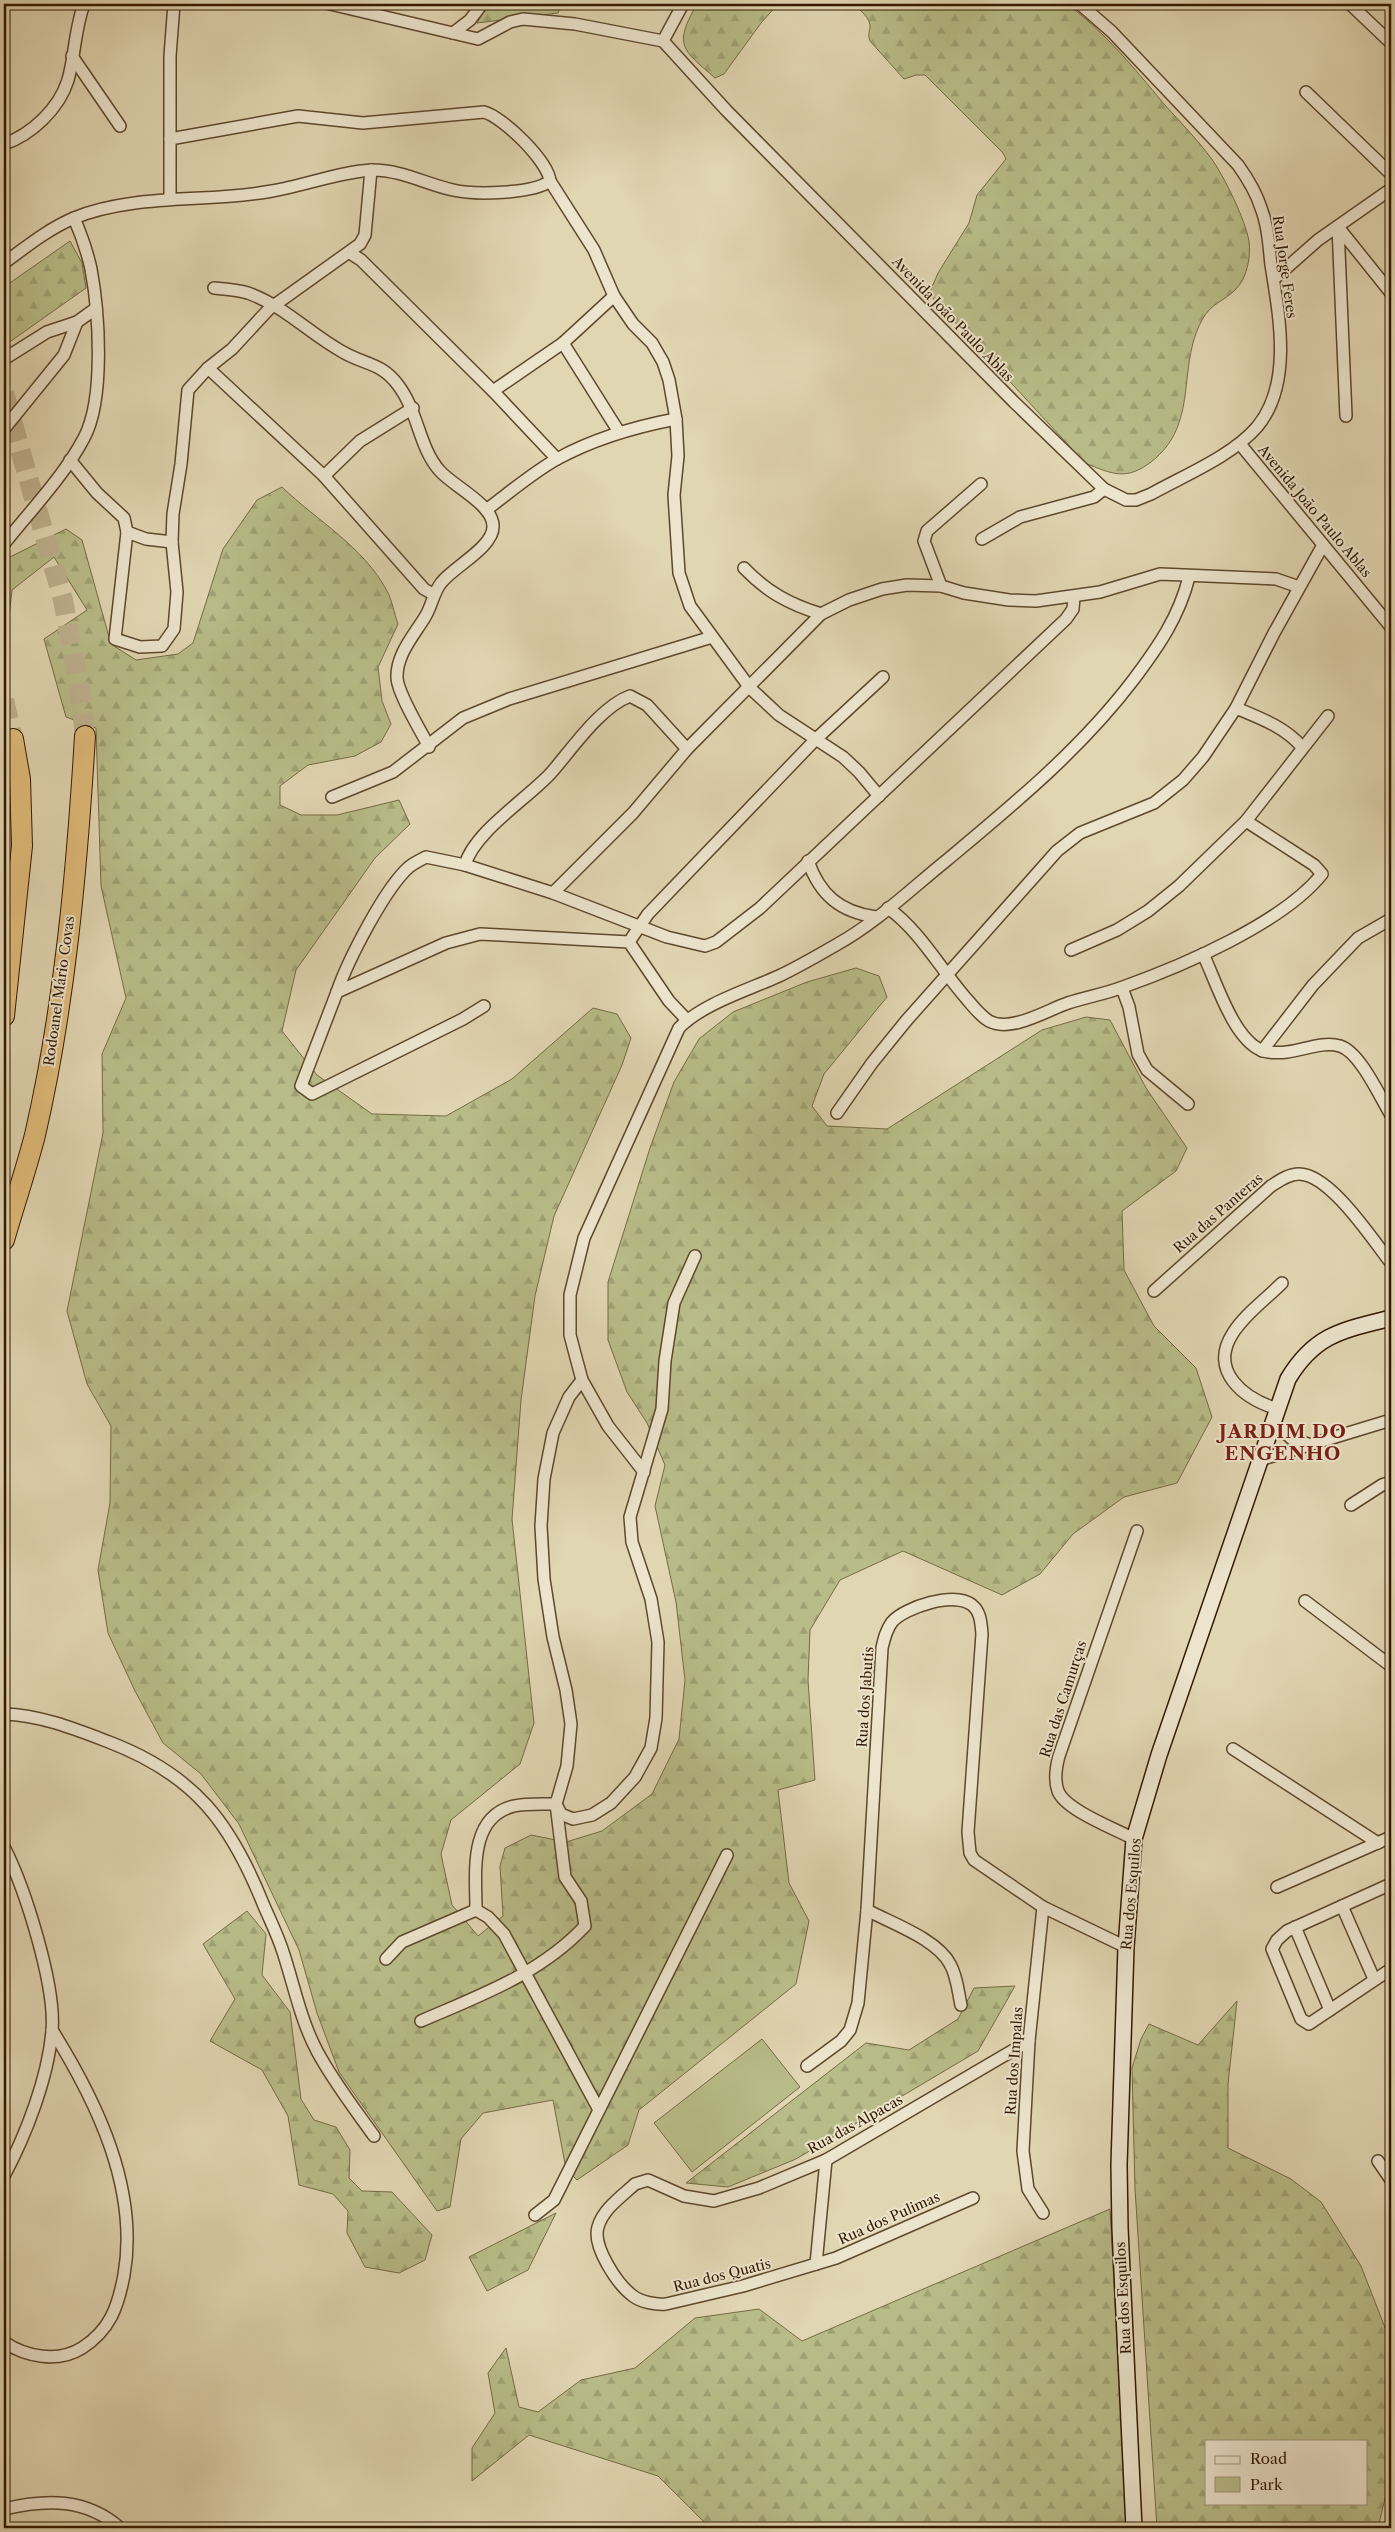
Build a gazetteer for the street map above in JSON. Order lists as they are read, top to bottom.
{
  "streets": {
    "highway": ["Rodoanel Mário Covas"],
    "street": [
      "Rua Jorge Feres",
      "Avenida João Paulo Ablas",
      "Rua das Panteras",
      "Rua dos Jabutis",
      "Rua das Camurças",
      "Rua dos Esquilos",
      "Rua dos Impalas",
      "Rua das Alpacas",
      "Rua dos Pulimas",
      "Rua dos Quatis"
    ]
  },
  "crossings": [
    ["Rua Jorge Feres", "Avenida João Paulo Ablas"],
    ["Rua dos Jabutis", "Rua dos Esquilos"],
    ["Rua dos Jabutis", "Rua dos Impalas"],
    ["Rua das Camurças", "Rua dos Esquilos"],
    ["Rua dos Impalas", "Rua das Alpacas"],
    ["Rua das Alpacas", "Rua dos Quatis"],
    ["Rua dos Pulimas", "Rua dos Quatis"]
  ],
  "districts": ["JARDIM DO ENGENHO"],
  "legend": ["Road", "Park"]
}
